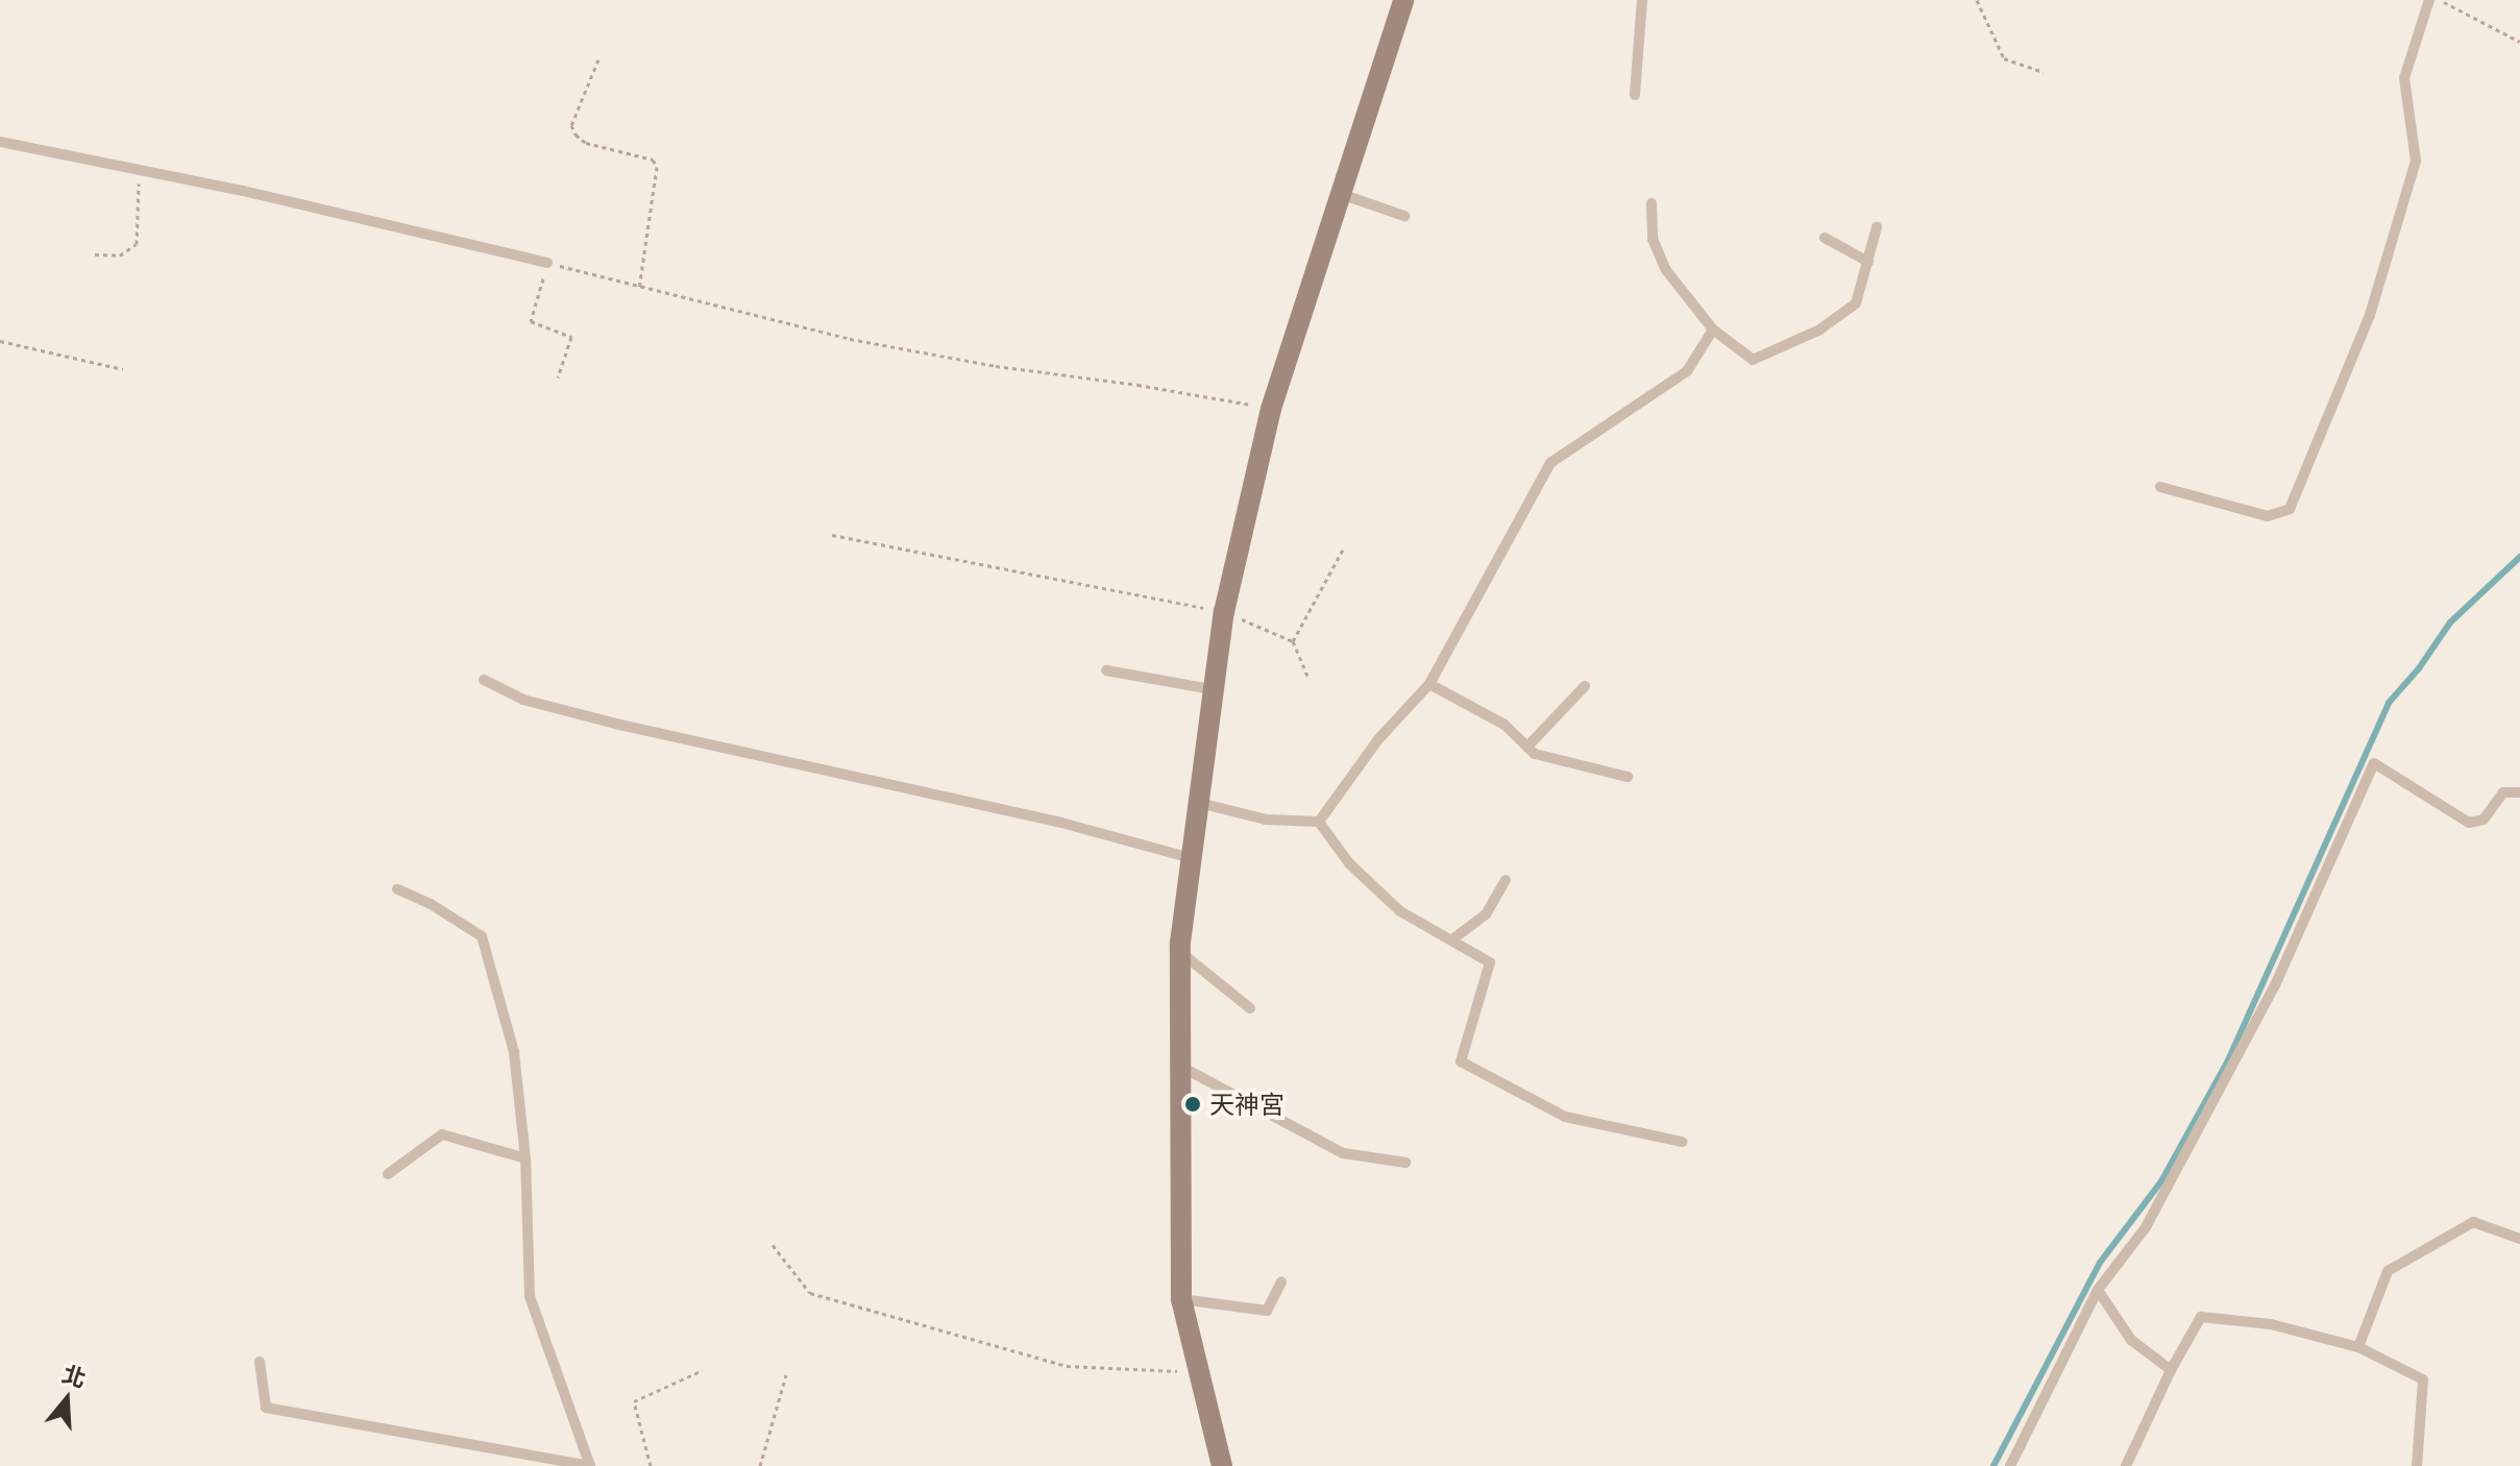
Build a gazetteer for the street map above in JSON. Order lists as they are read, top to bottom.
{
  "places": ["天神宮"],
  "north": "top"
}
